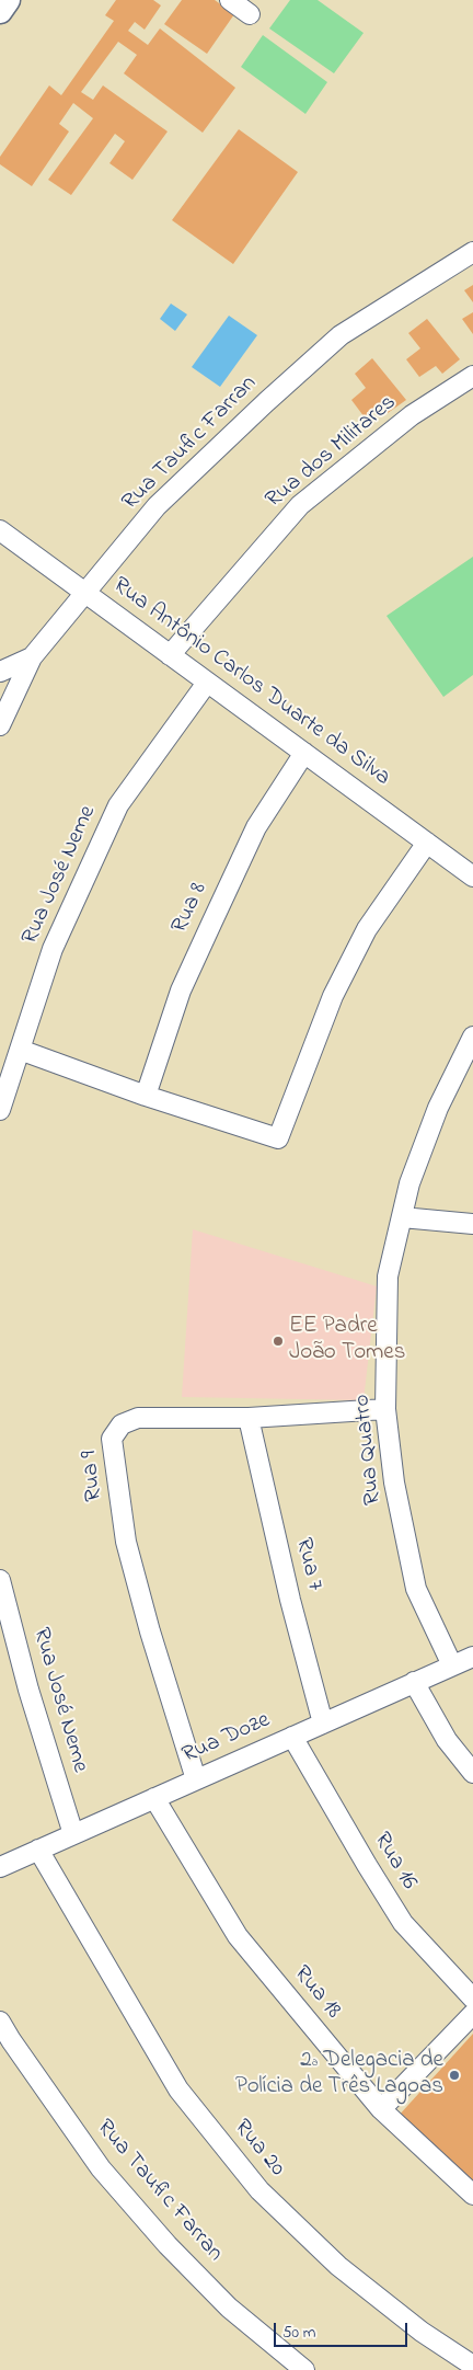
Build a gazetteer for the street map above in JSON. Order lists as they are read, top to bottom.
{
  "streets": {
    "street": [
      "Rua Taufic Farran",
      "Rua dos Militares",
      "Rua Antônio Carlos Duarte da Silva",
      "Rua José Neme",
      "Rua 8",
      "Rua Quatro",
      "Rua 9",
      "Rua 7",
      "Rua Doze",
      "Rua 16",
      "Rua 18",
      "Rua 20"
    ]
  },
  "crossings": [
    ["Rua Taufic Farran", "Rua Antônio Carlos Duarte da Silva"],
    ["Rua dos Militares", "Rua Antônio Carlos Duarte da Silva"],
    ["Rua Antônio Carlos Duarte da Silva", "Rua José Neme"],
    ["Rua Antônio Carlos Duarte da Silva", "Rua 8"],
    ["Rua José Neme", "Rua Doze"],
    ["Rua Quatro", "Rua 9"],
    ["Rua Quatro", "Rua Doze"],
    ["Rua 9", "Rua 7"],
    ["Rua 9", "Rua Doze"],
    ["Rua 7", "Rua Doze"],
    ["Rua Doze", "Rua 16"],
    ["Rua Doze", "Rua 18"],
    ["Rua Doze", "Rua 20"]
  ],
  "places": ["EE Padre João Tomes", "2ª Delegacia de Polícia de Três Lagoas"],
  "scale_bar": "50 m"
}
